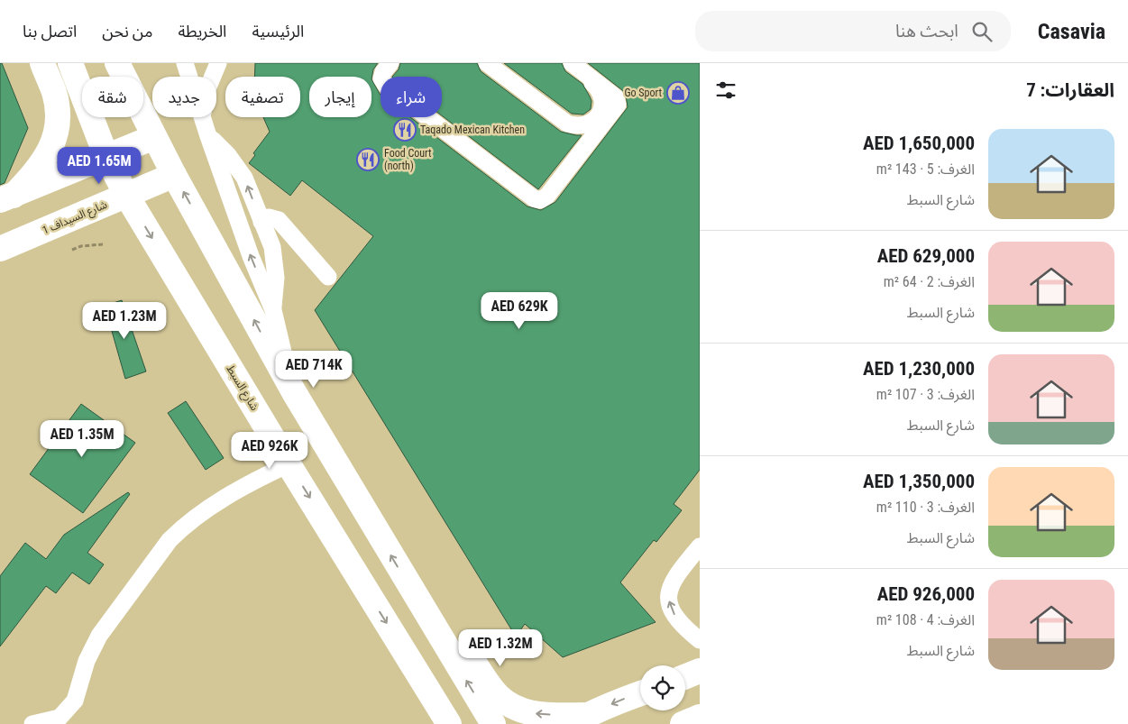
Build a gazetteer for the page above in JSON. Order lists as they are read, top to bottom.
{
  "streets": {
    "street": ["شارع السيداف 1", "شارع السبط"]
  },
  "crossings": [
    ["شارع السيداف 1", "شارع السبط"]
  ],
  "places": {
    "shop": ["Go Sport"],
    "restaurant": ["Taqado Mexican Kitchen", "Food Court (north)"]
  },
  "page": {
    "header": "Casavia",
    "search": "ابحث هنا",
    "nav": [
      "الرئيسية",
      "الخريطة",
      "من نحن",
      "اتصل بنا"
    ],
    "heading": "العقارات: 7",
    "chip": [
      "شراء",
      "إيجار",
      "تصفية",
      "جديد",
      "شقة"
    ],
    "list": [
      {
        "name": "AED 1,650,000",
        "note": "الغرف: 5 · 143 m² · شارع السبط"
      },
      {
        "name": "AED 629,000",
        "note": "الغرف: 2 · 64 m² · شارع السبط"
      },
      {
        "name": "AED 1,230,000",
        "note": "الغرف: 3 · 107 m² · شارع السبط"
      },
      {
        "name": "AED 1,350,000",
        "note": "الغرف: 3 · 110 m² · شارع السبط"
      },
      {
        "name": "AED 926,000",
        "note": "الغرف: 4 · 108 m² · شارع السبط"
      }
    ],
    "price": [
      "AED 1.65M",
      "AED 629K",
      "AED 1.23M",
      "AED 714K",
      "AED 1.35M",
      "AED 926K",
      "AED 1.32M"
    ]
  }
}
